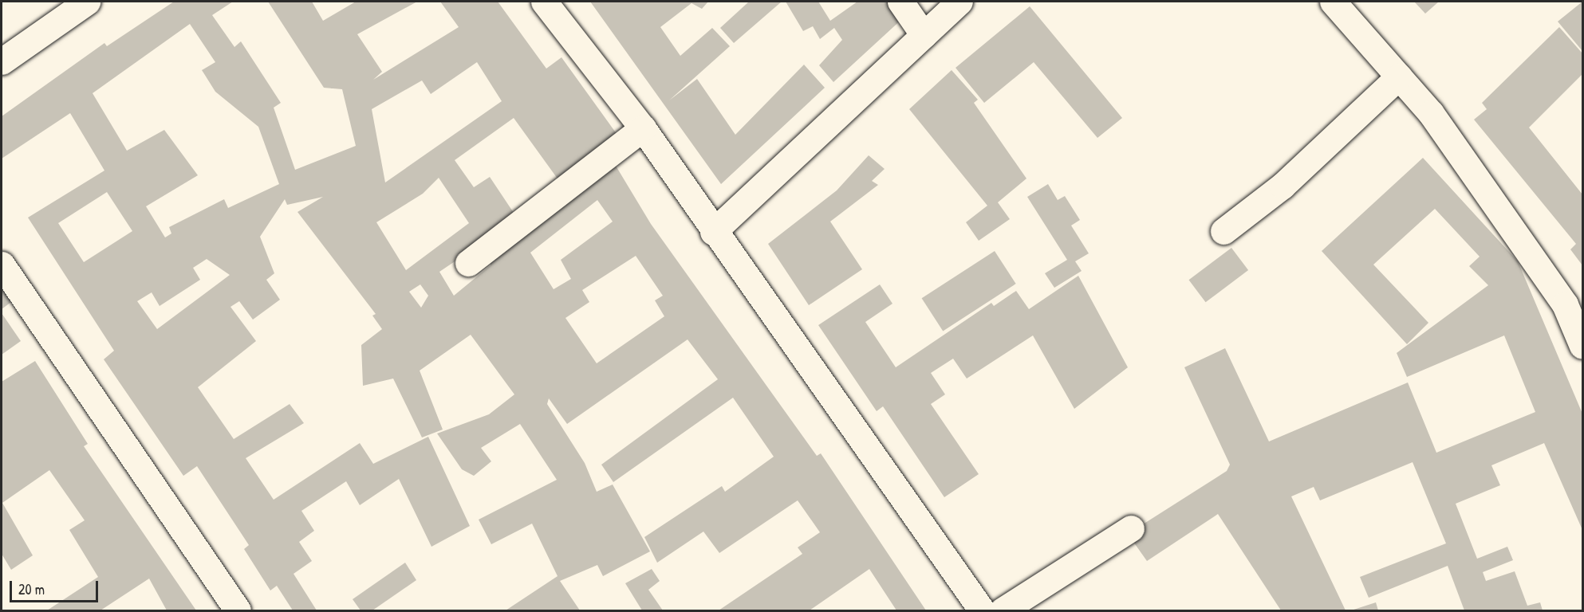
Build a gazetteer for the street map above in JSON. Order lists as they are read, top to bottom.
{
  "scale_bar": "20 m"
}
